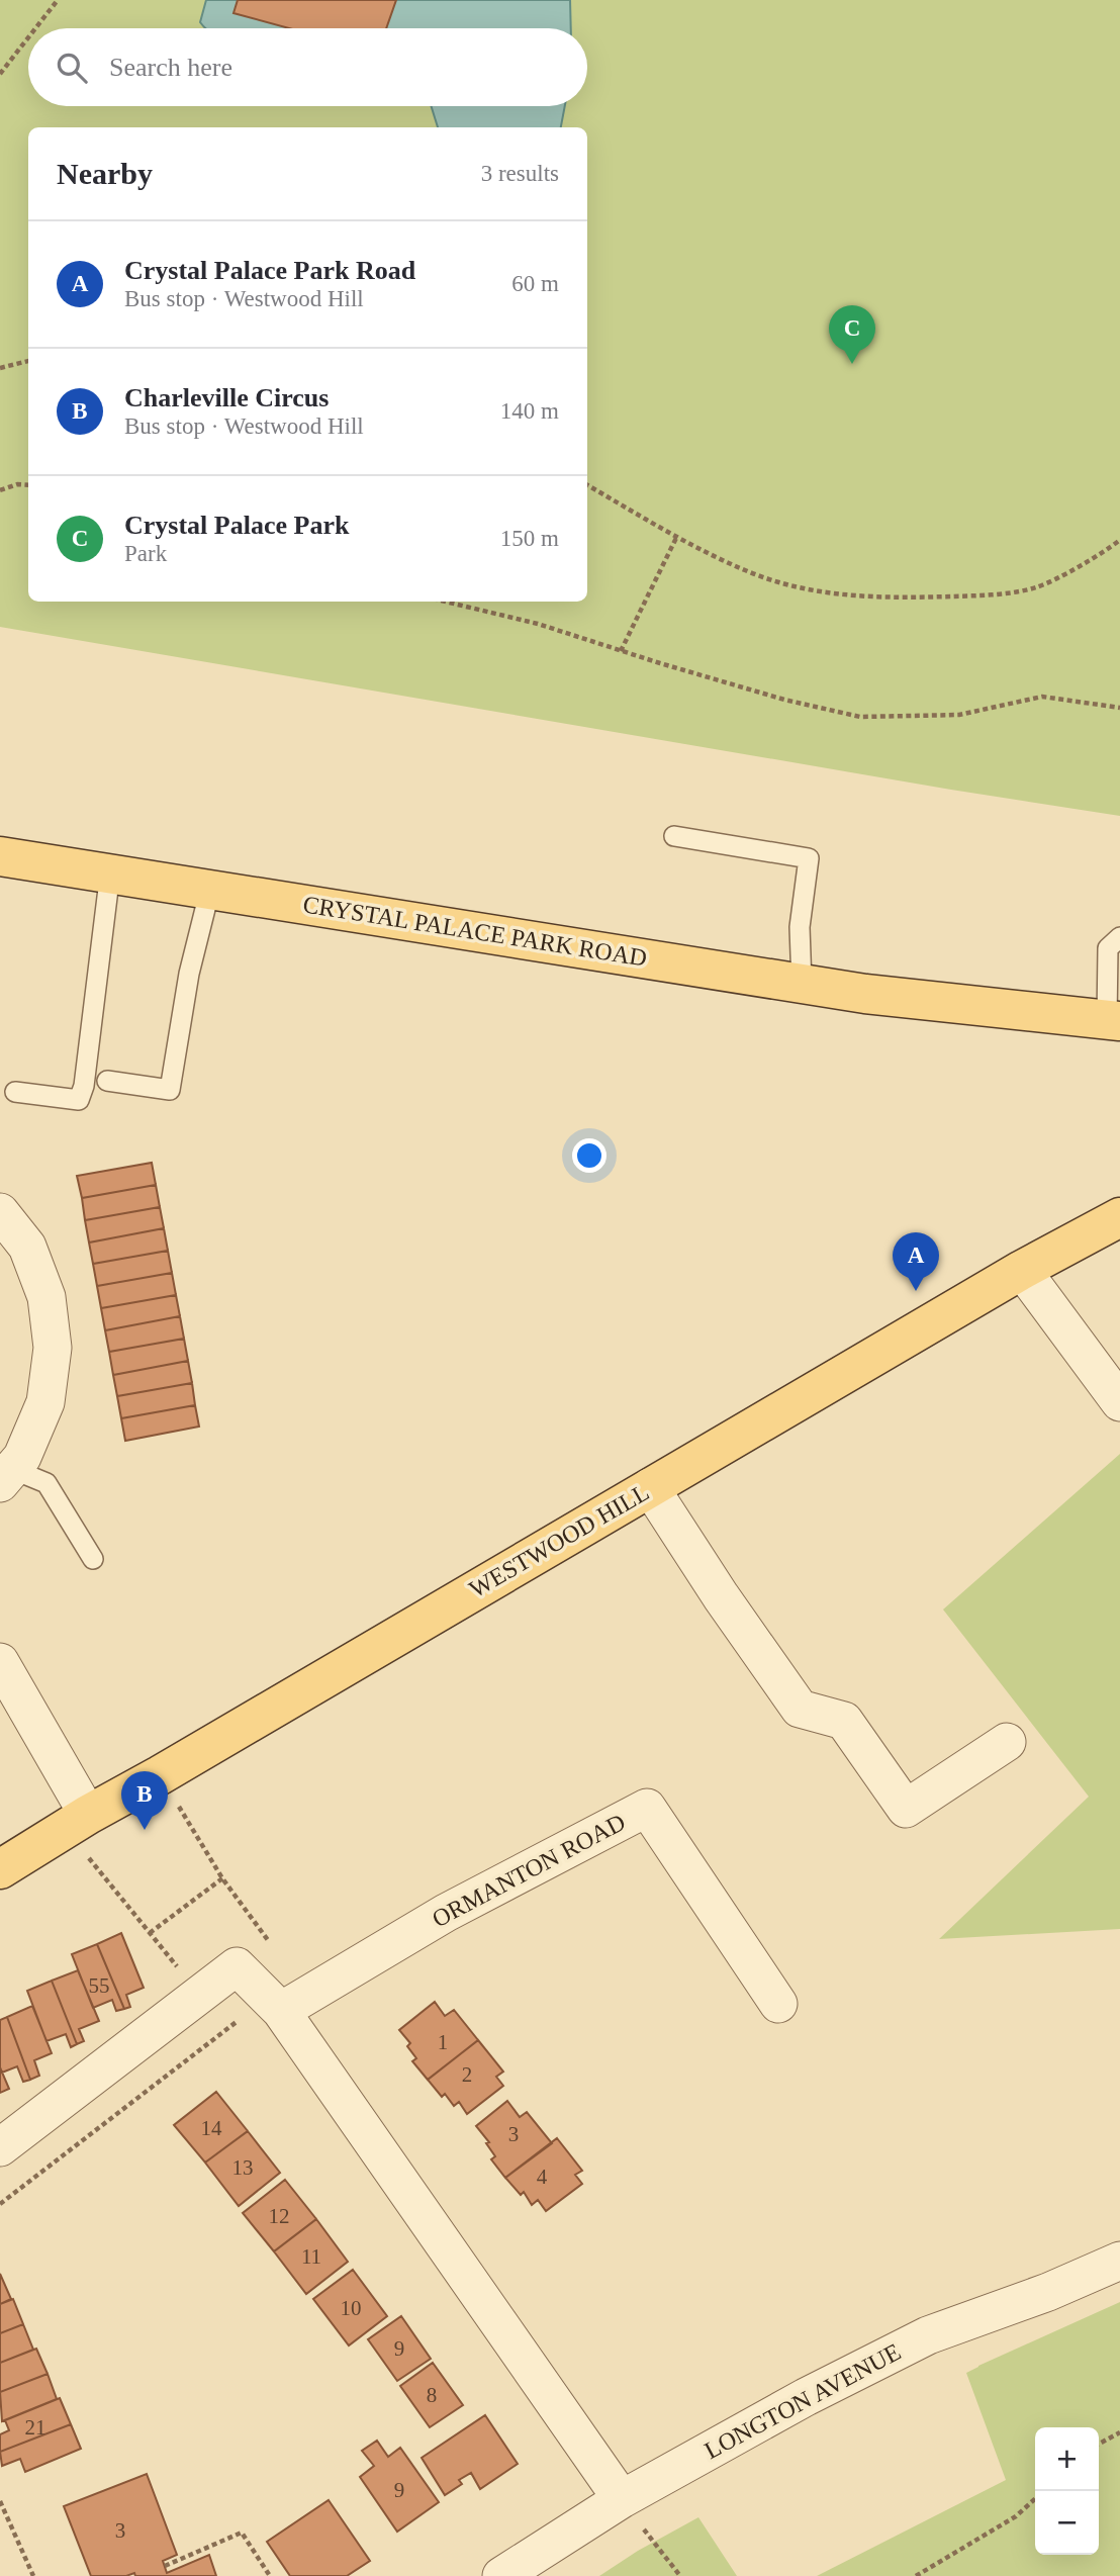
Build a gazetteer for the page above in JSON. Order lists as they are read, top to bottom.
{
  "streets": {
    "main road": ["CRYSTAL PALACE PARK ROAD", "WESTWOOD HILL"],
    "street": ["ORMANTON ROAD", "LONGTON AVENUE"]
  },
  "house_numbers": [
    "55",
    "1",
    "2",
    "14",
    "3",
    "13",
    "4",
    "12",
    "11",
    "10",
    "9",
    "8",
    "21",
    "9",
    "3"
  ],
  "page": {
    "search": "Search here",
    "heading": ["Nearby", "3 results"],
    "list": [
      {
        "mark": "A",
        "name": "Crystal Palace Park Road",
        "note": "Bus stop · Westwood Hill",
        "value": "60 m"
      },
      {
        "mark": "B",
        "name": "Charleville Circus",
        "note": "Bus stop · Westwood Hill",
        "value": "140 m"
      },
      {
        "mark": "C",
        "name": "Crystal Palace Park",
        "note": "Park",
        "value": "150 m"
      }
    ],
    "pins": ["C", "A", "B"],
    "map_buttons": ["+", "−"]
  }
}
